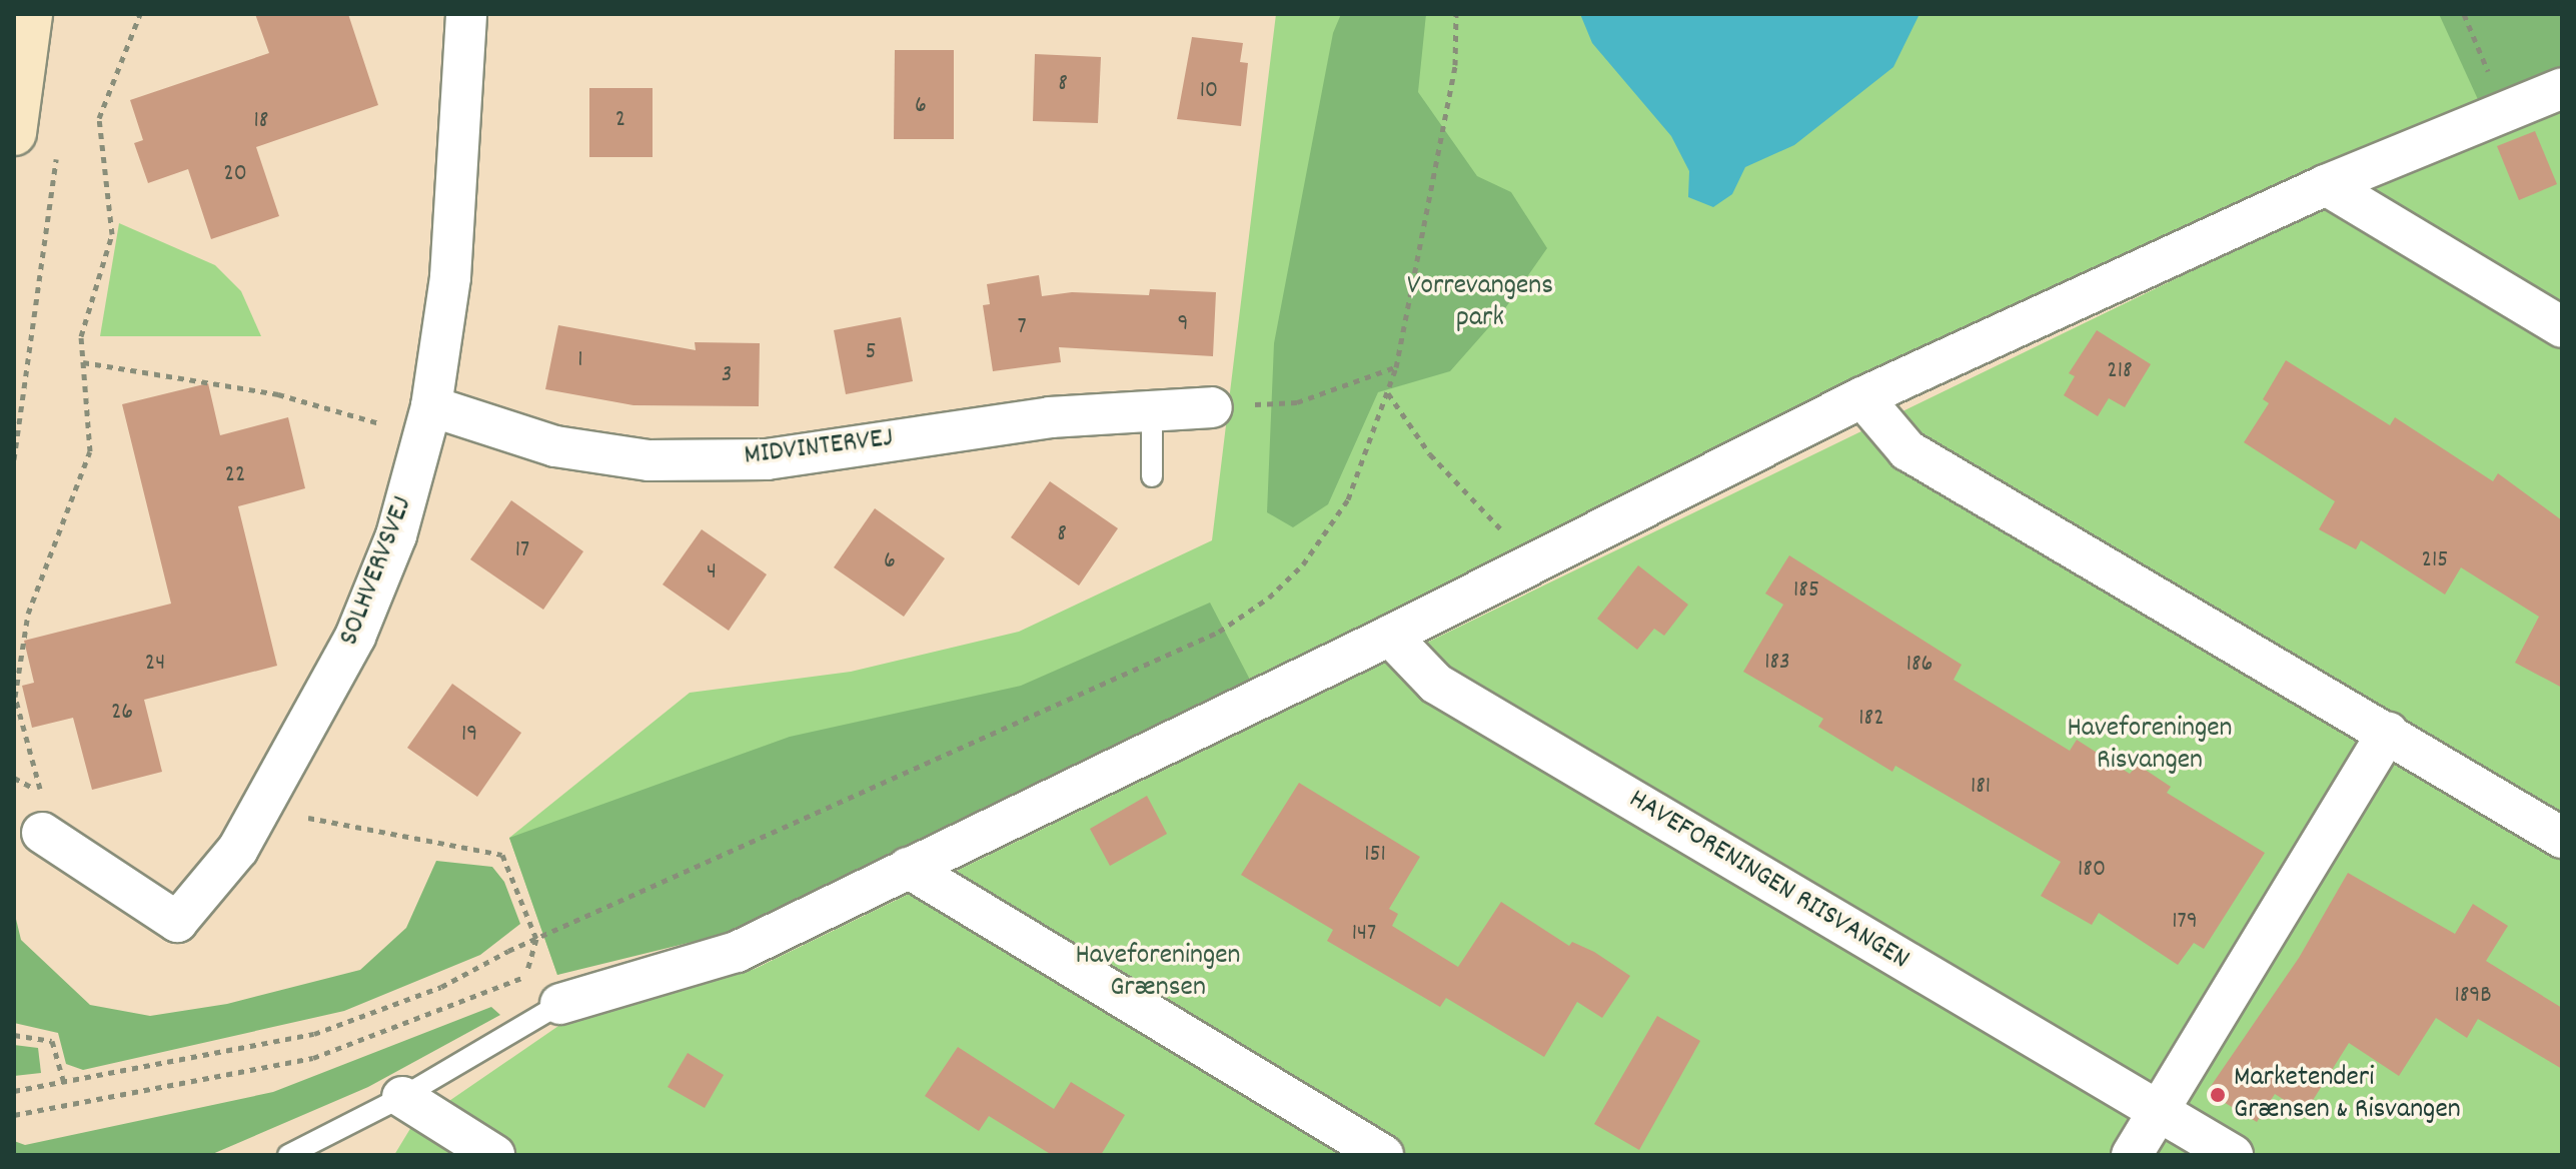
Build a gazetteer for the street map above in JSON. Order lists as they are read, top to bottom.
{
  "streets": {
    "street": ["MIDVINTERVEJ", "SOLHVERVSVEJ", "HAVEFORENINGEN RIISVANGEN"]
  },
  "crossings": [
    ["MIDVINTERVEJ", "SOLHVERVSVEJ"]
  ],
  "parks": ["Vorrevangens park", "Haveforeningen Risvangen", "Haveforeningen Grænsen"],
  "places": ["Marketenderi Grænsen & Risvangen"],
  "house_numbers": [
    "8",
    "10",
    "6",
    "2",
    "18",
    "20",
    "9",
    "7",
    "5",
    "1",
    "218",
    "3",
    "22",
    "8",
    "17",
    "215",
    "6",
    "4",
    "185",
    "183",
    "24",
    "186",
    "26",
    "182",
    "19",
    "181",
    "151",
    "180",
    "179",
    "147",
    "189B"
  ]
}
